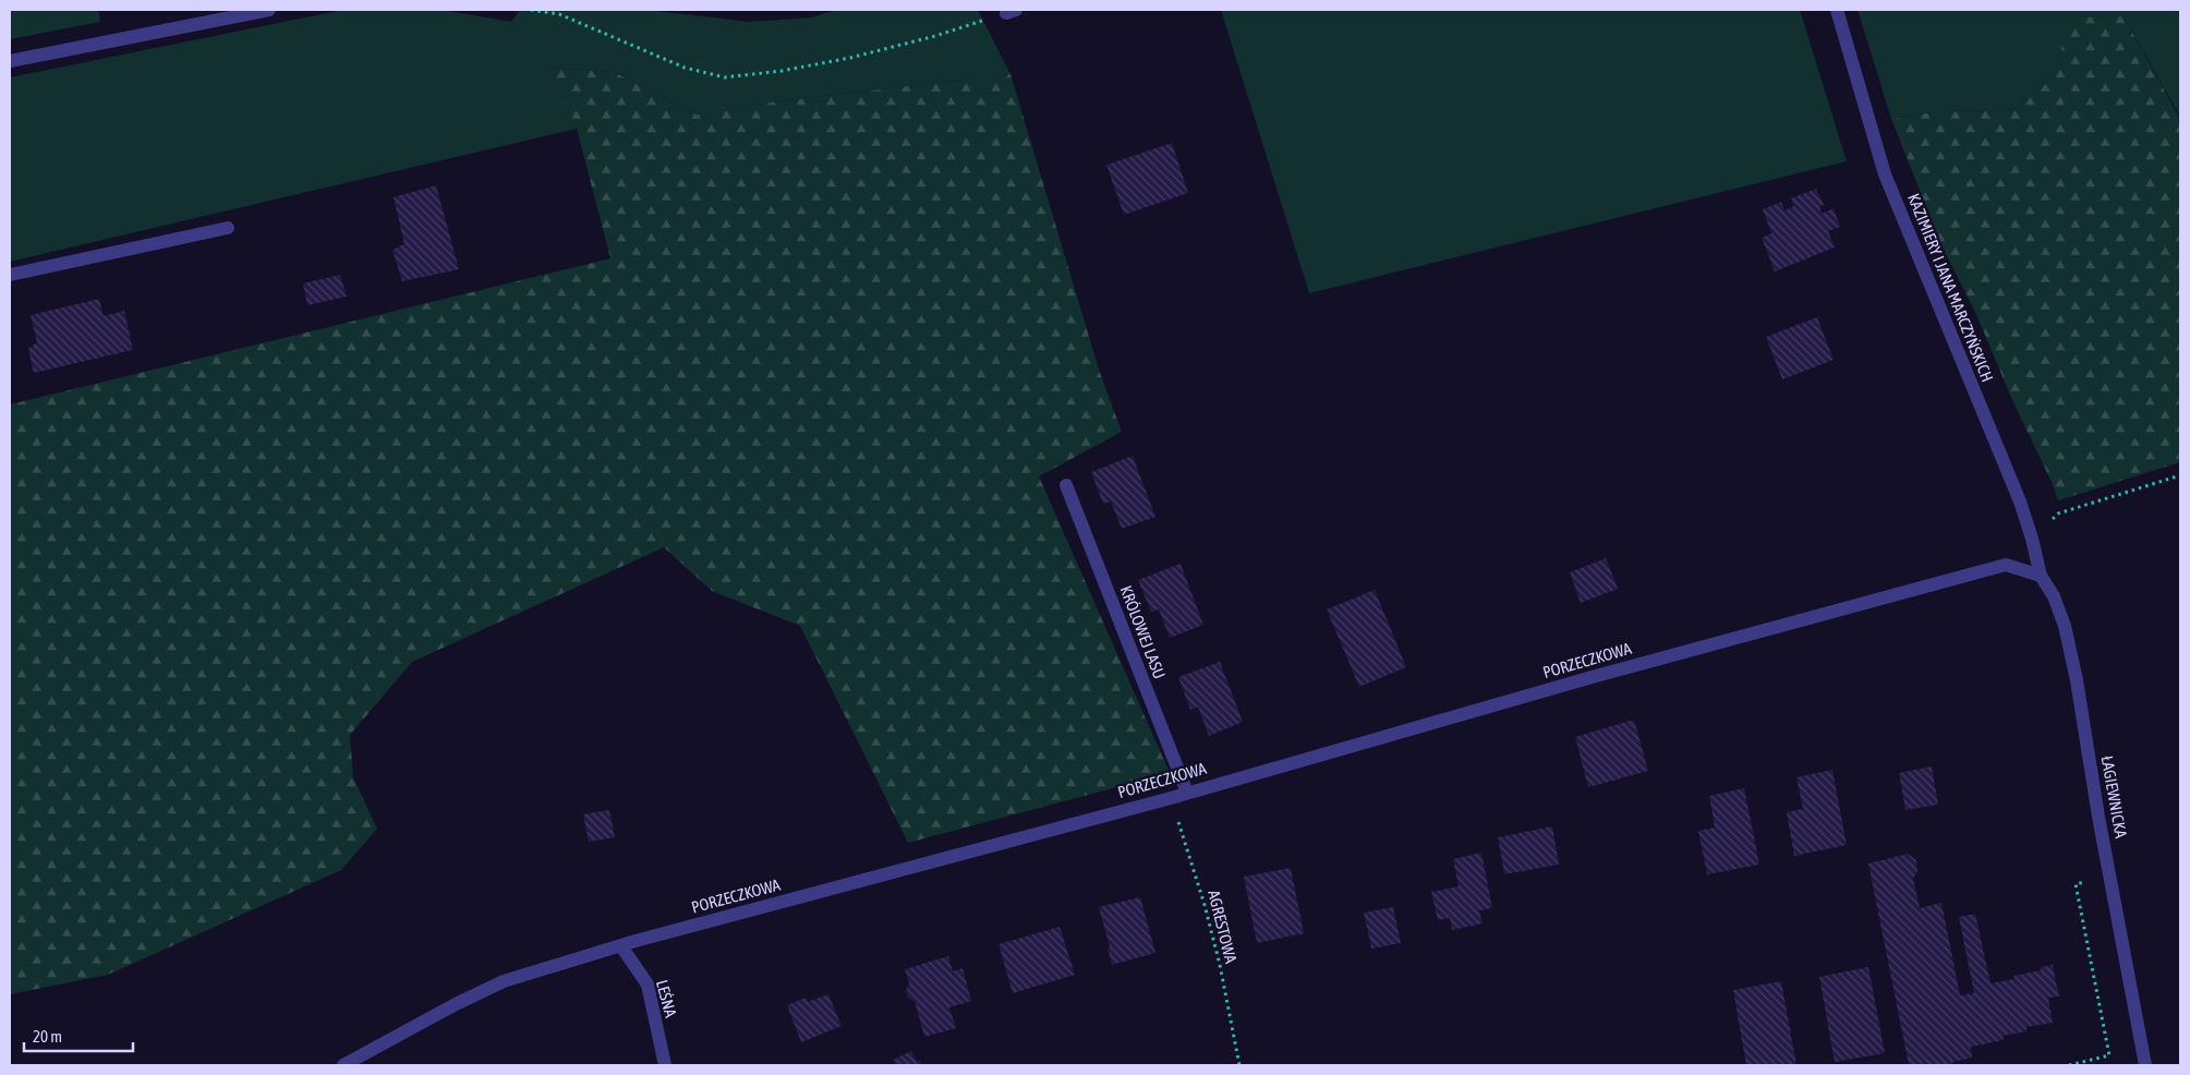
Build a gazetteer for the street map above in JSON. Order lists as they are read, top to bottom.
{
  "streets": {
    "street": [
      "KAZIMIERY I JANA MARCZYŃSKICH",
      "KRÓLOWEJ LASU",
      "PORZECZKOWA",
      "ŁAGIEWNICKA",
      "LEŚNA"
    ],
    "path": ["AGRESTOWA"]
  },
  "crossings": [
    ["KAZIMIERY I JANA MARCZYŃSKICH", "PORZECZKOWA"],
    ["KAZIMIERY I JANA MARCZYŃSKICH", "ŁAGIEWNICKA"],
    ["KRÓLOWEJ LASU", "PORZECZKOWA"],
    ["PORZECZKOWA", "ŁAGIEWNICKA"],
    ["PORZECZKOWA", "AGRESTOWA"],
    ["PORZECZKOWA", "LEŚNA"]
  ],
  "scale_bar": "20 m"
}
